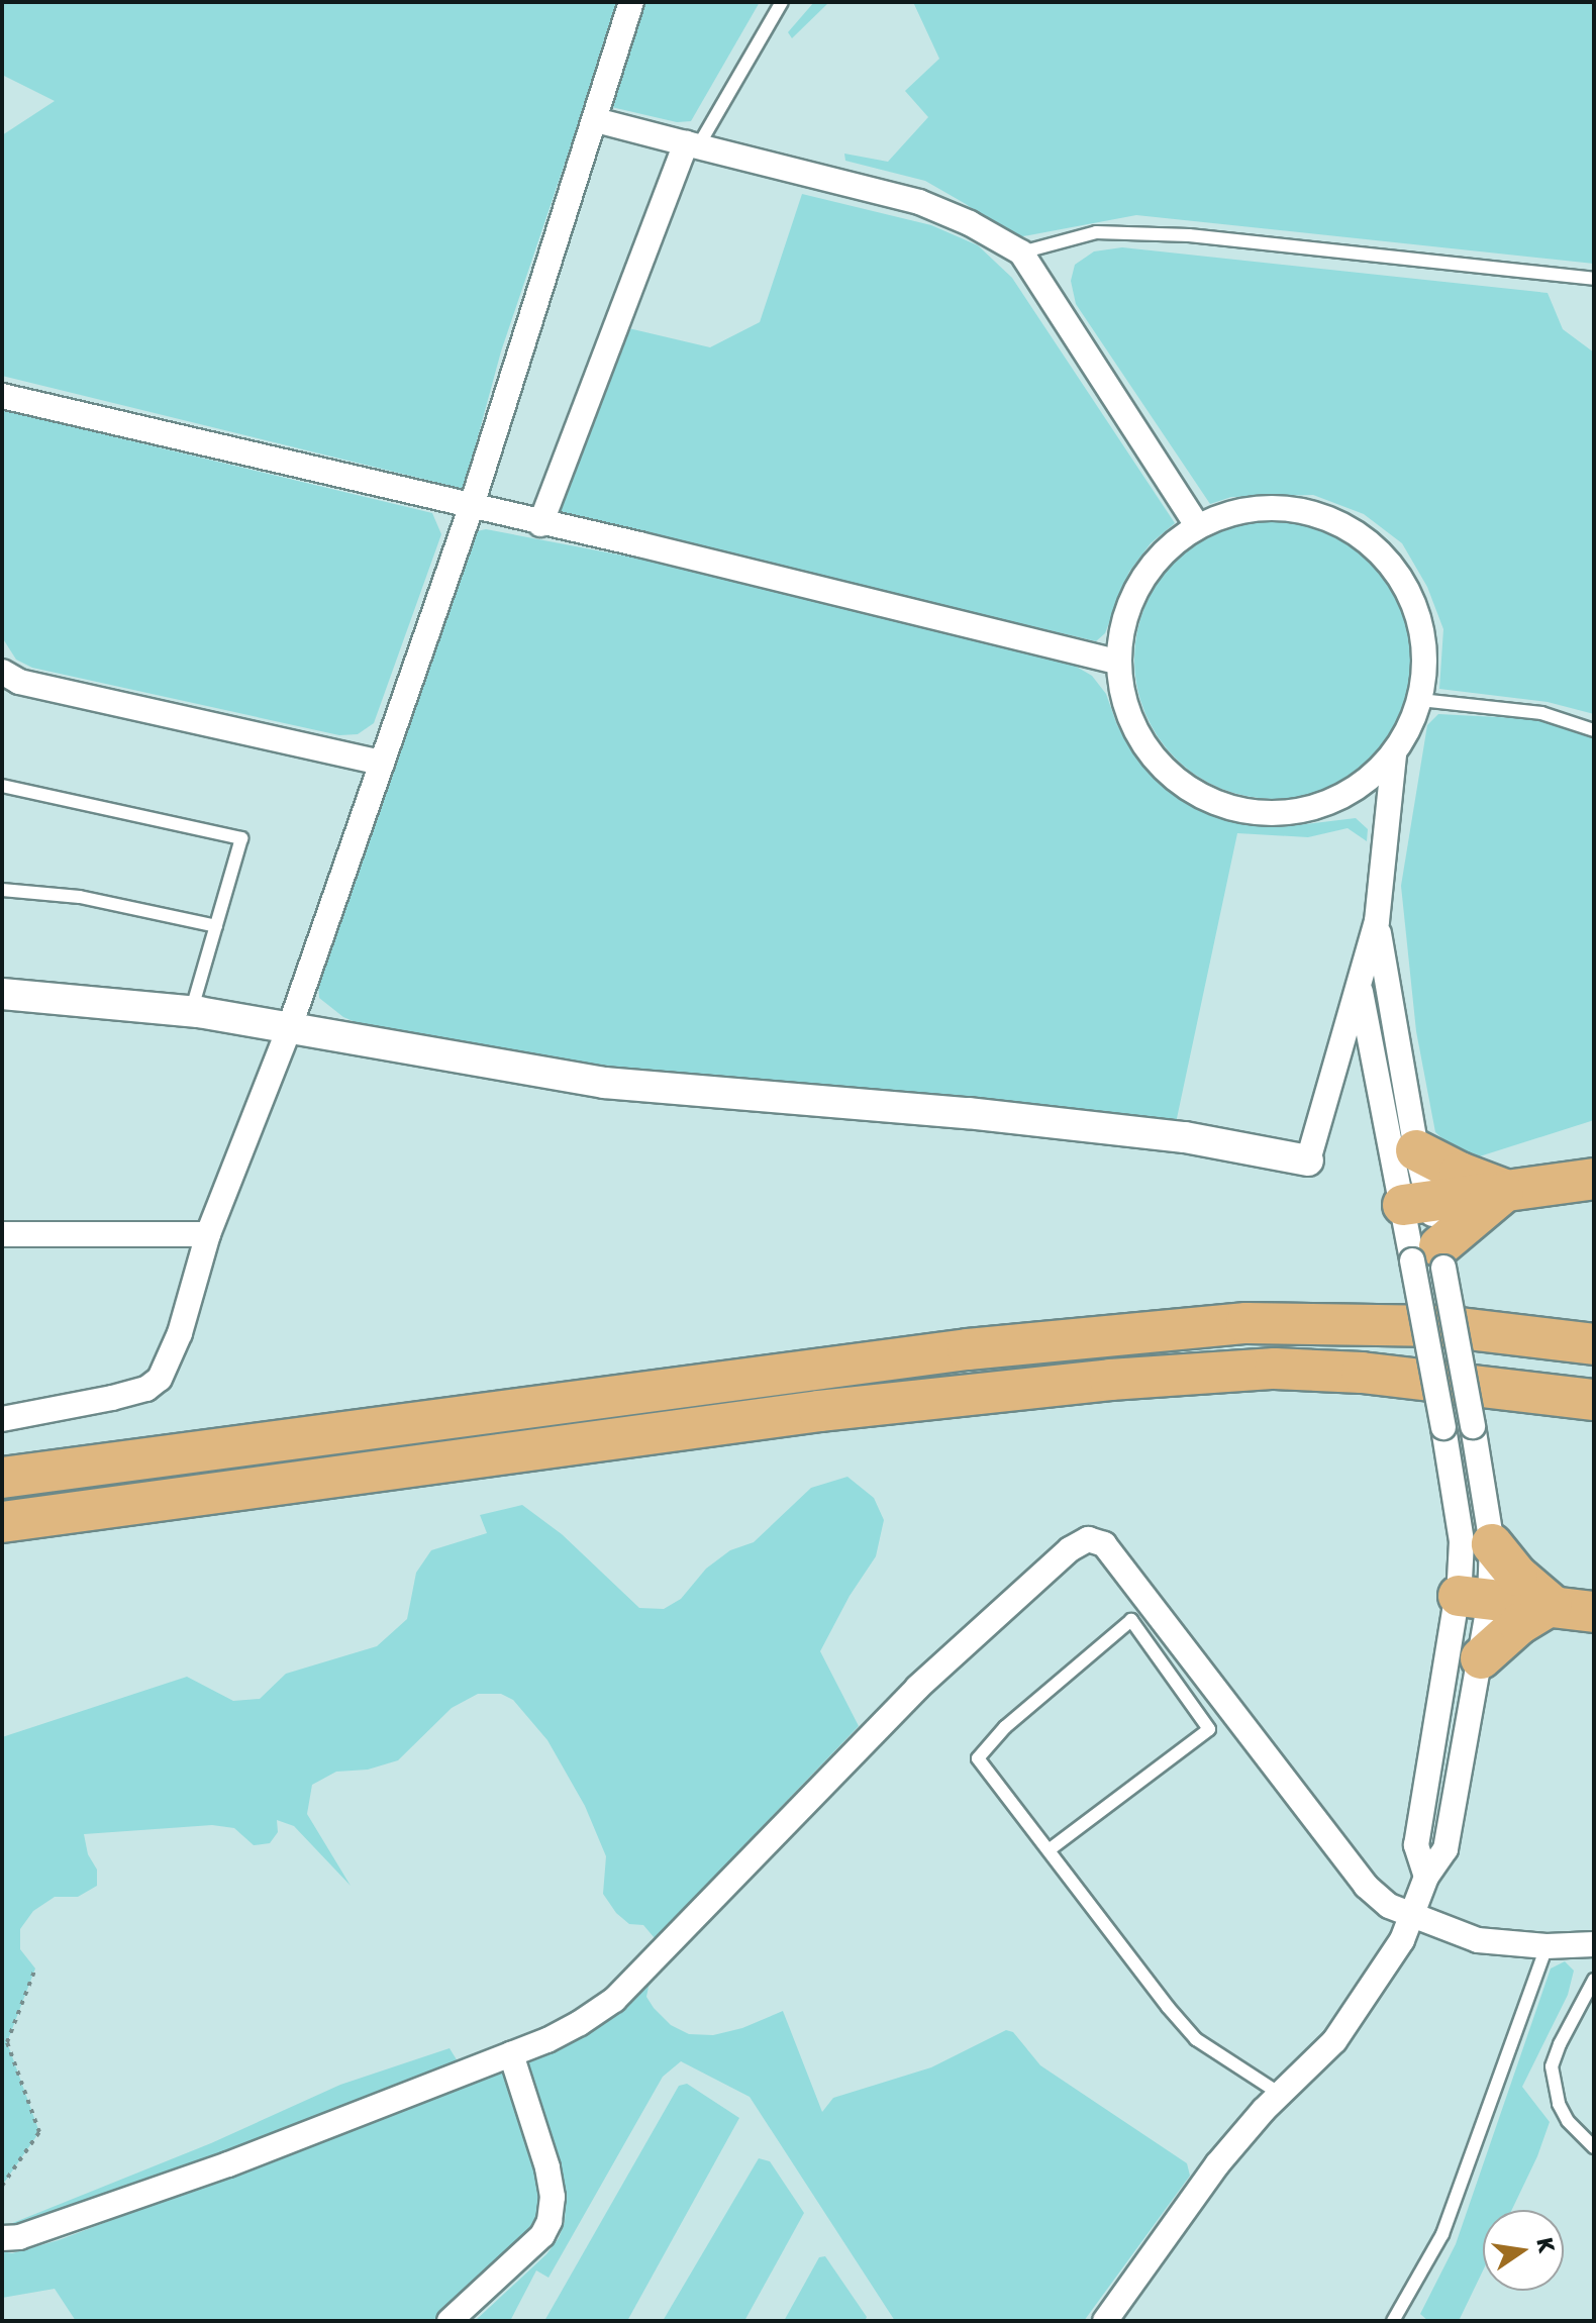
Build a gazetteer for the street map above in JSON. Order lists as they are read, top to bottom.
{
  "north": "right"
}
